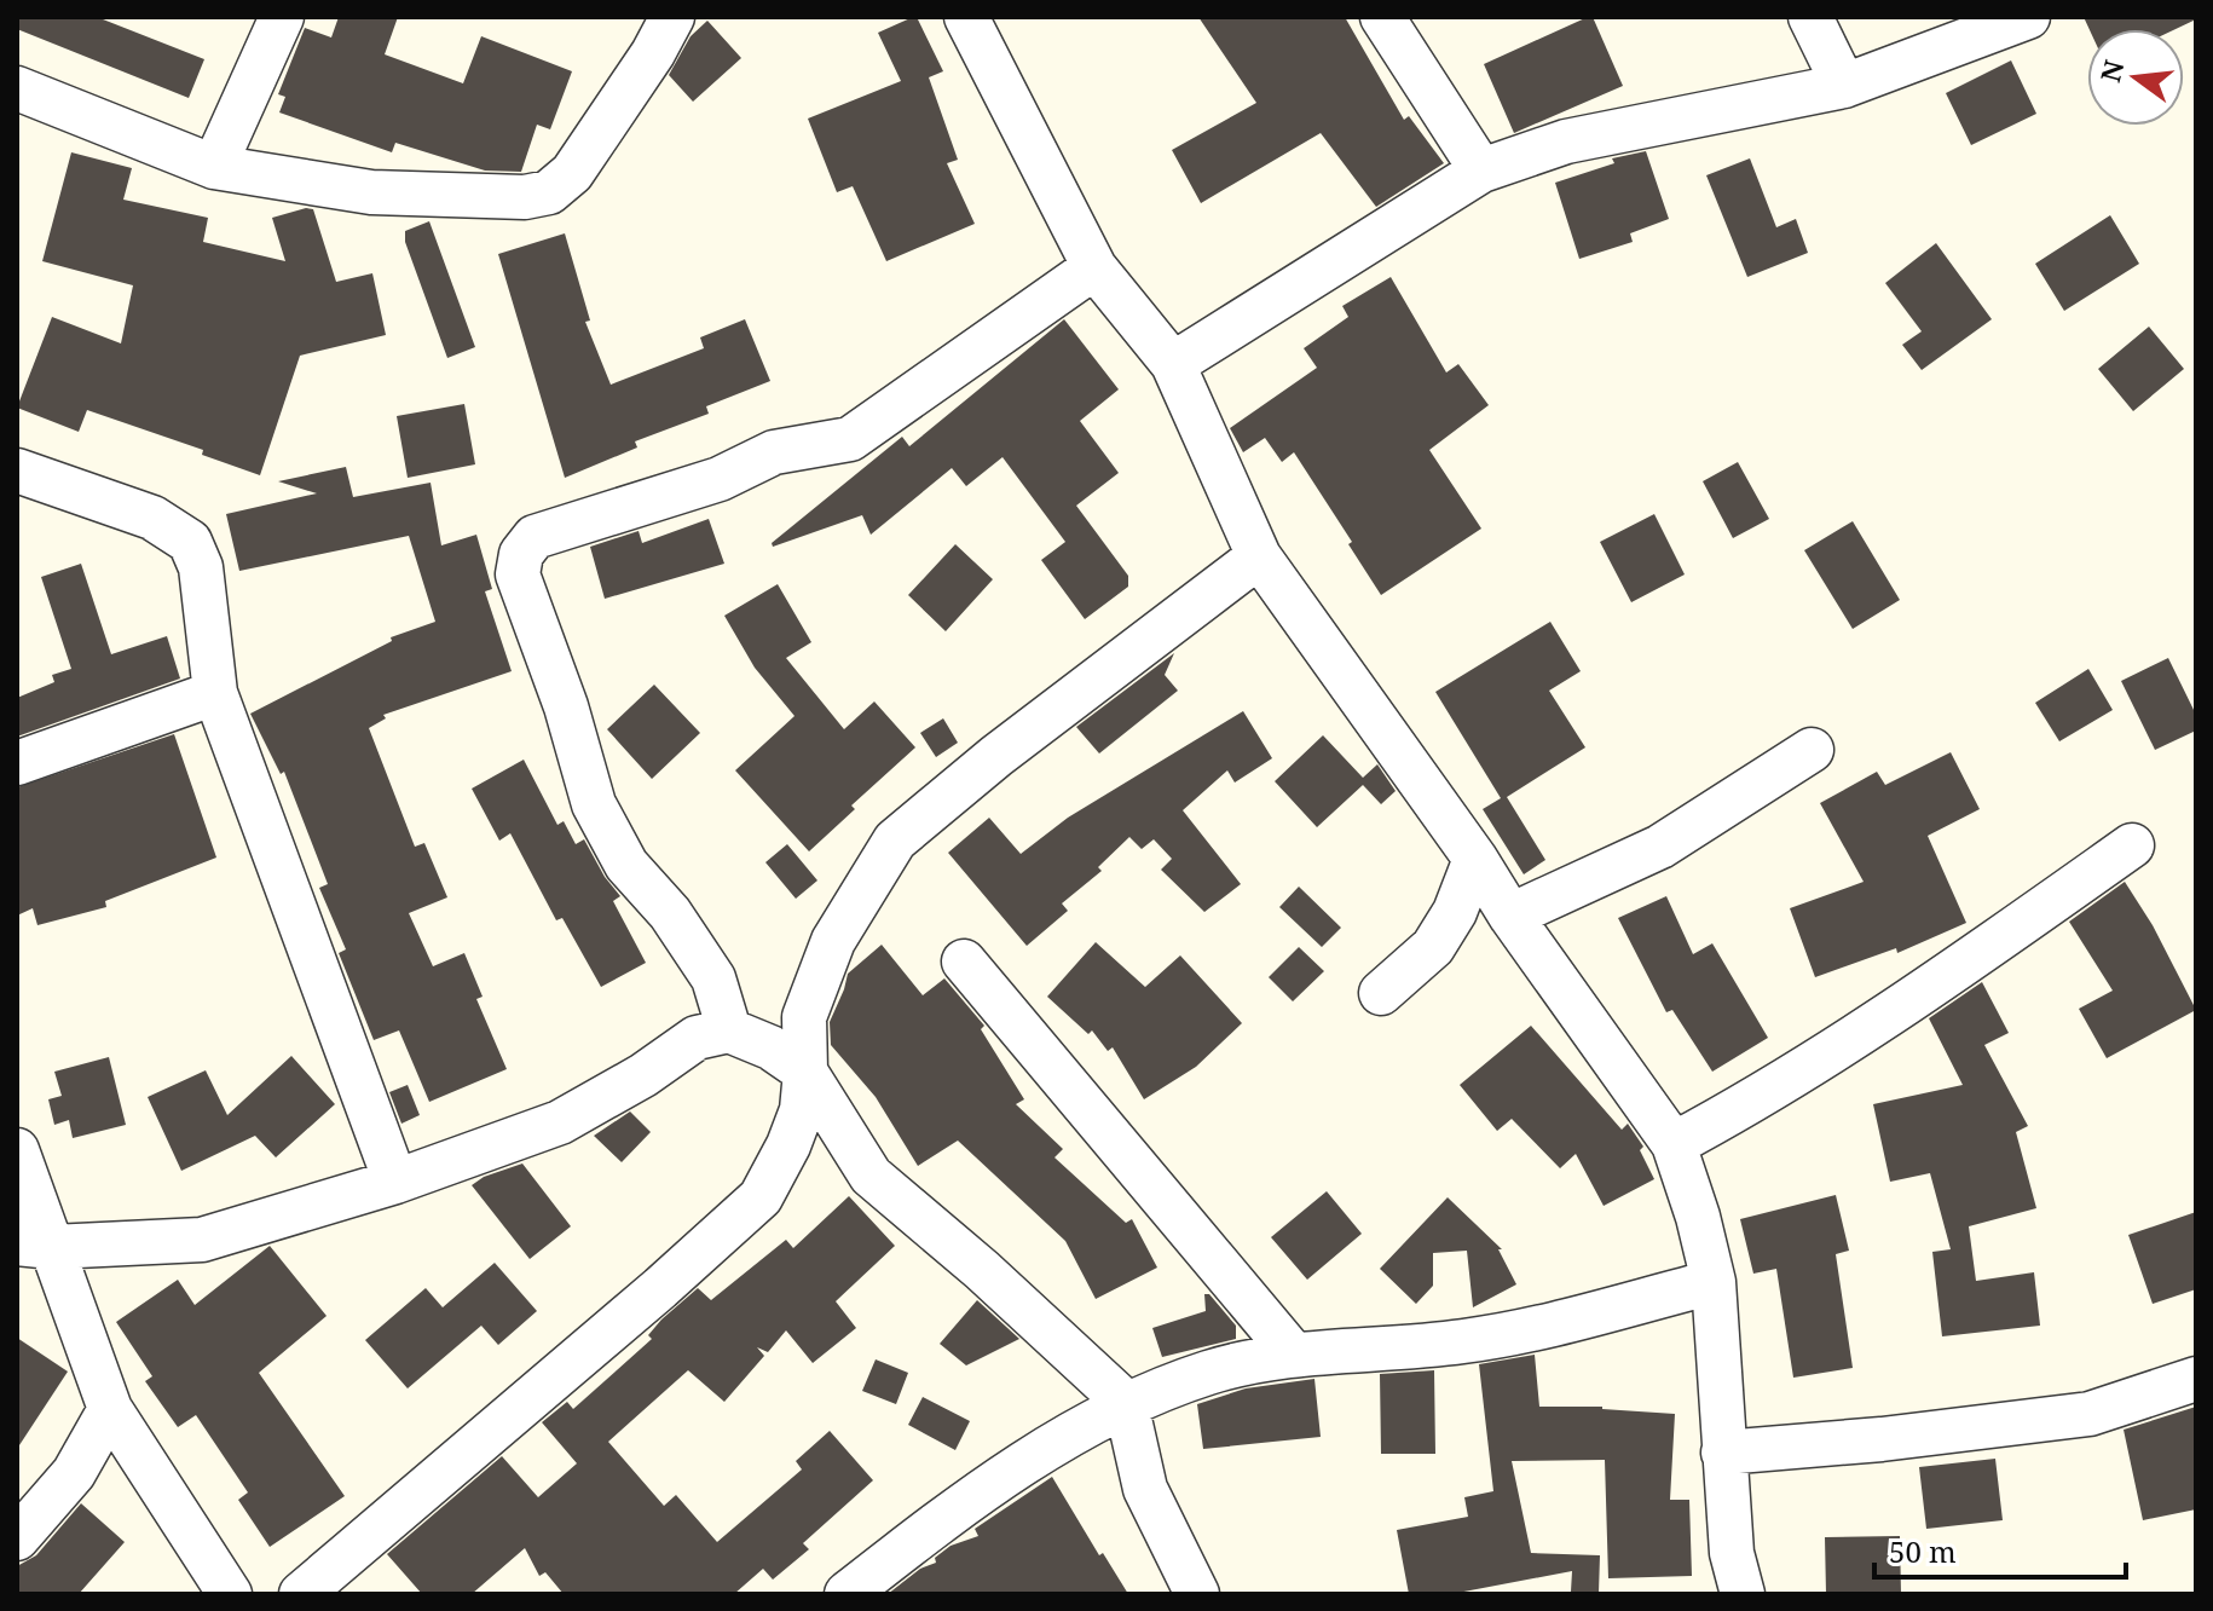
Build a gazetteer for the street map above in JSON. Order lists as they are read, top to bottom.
{
  "scale_bar": "50 m",
  "north": "left"
}
